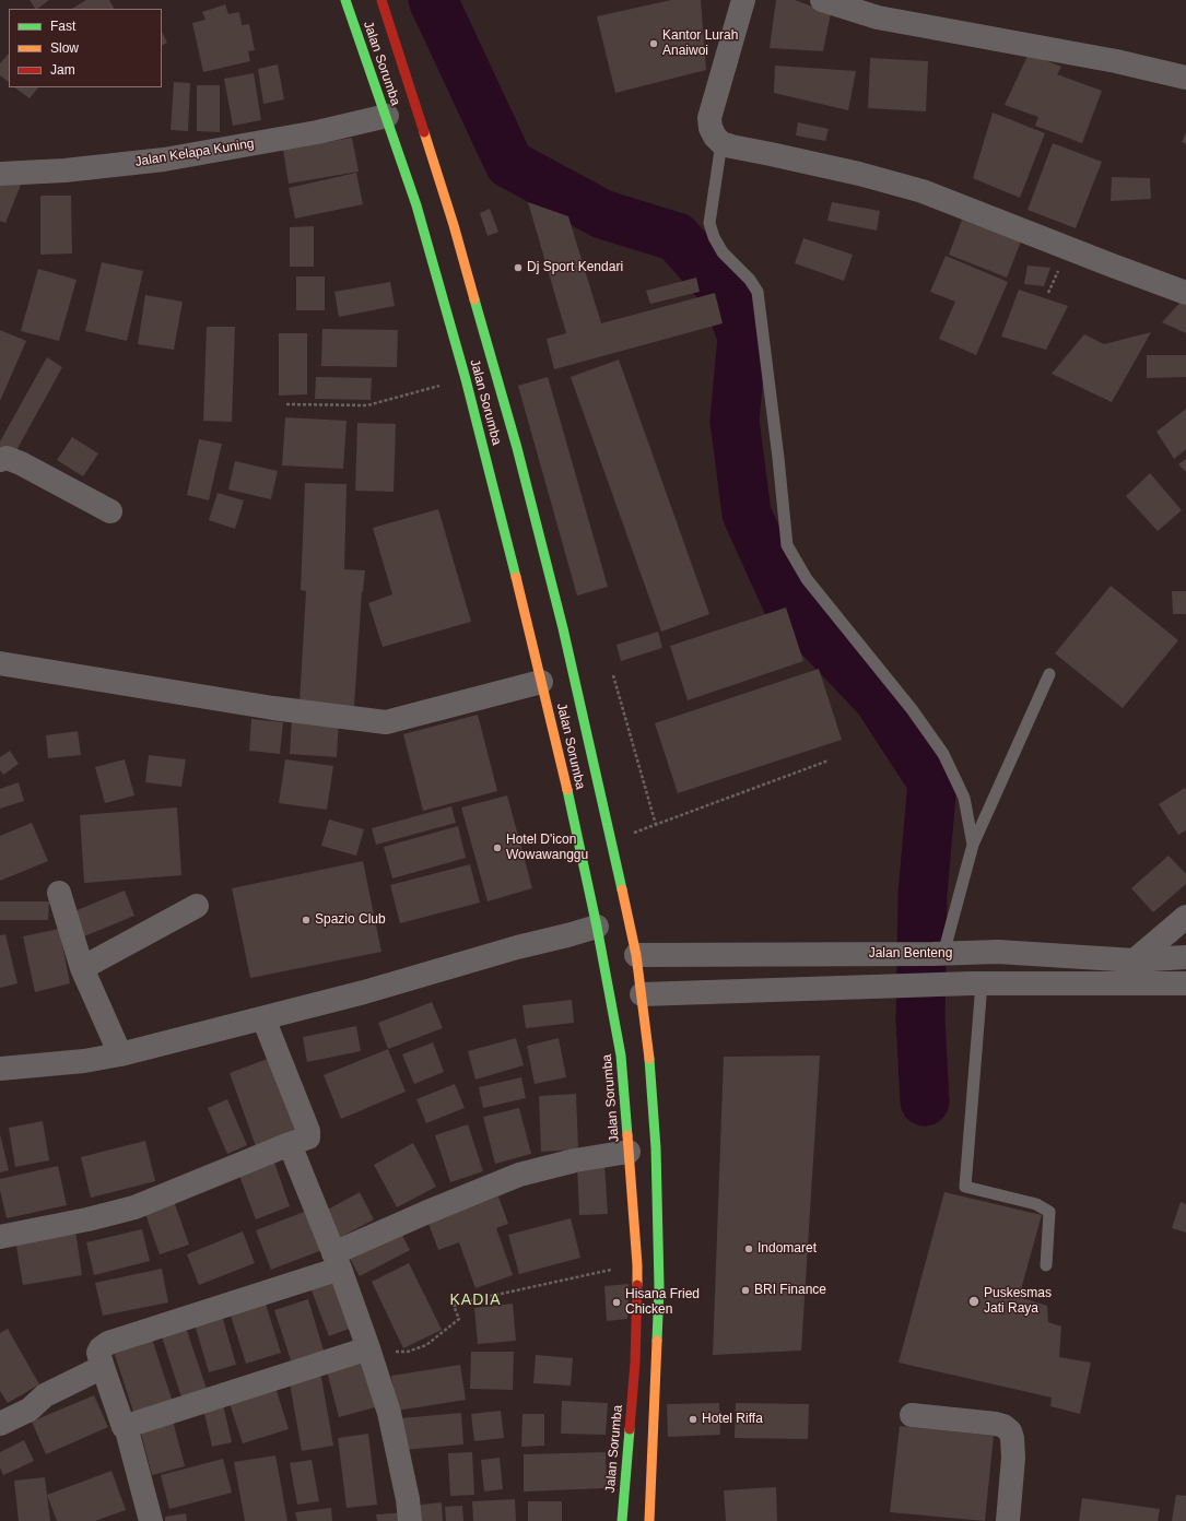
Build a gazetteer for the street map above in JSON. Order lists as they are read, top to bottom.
{
  "streets": {
    "street": ["Jalan Sorumba", "Jalan Kelapa Kuning", "Jalan Benteng"]
  },
  "crossings": [
    ["Jalan Sorumba", "Jalan Kelapa Kuning"],
    ["Jalan Sorumba", "Jalan Benteng"]
  ],
  "districts": ["KADIA"],
  "places": [
    "Kantor Lurah Anaiwoi",
    "Dj Sport Kendari",
    "Hotel D'icon Wowawanggu",
    "Spazio Club",
    "Indomaret",
    "BRI Finance",
    "Puskesmas Jati Raya",
    "Hisana Fried Chicken",
    "Hotel Riffa"
  ],
  "legend": ["Fast", "Slow", "Jam"]
}
